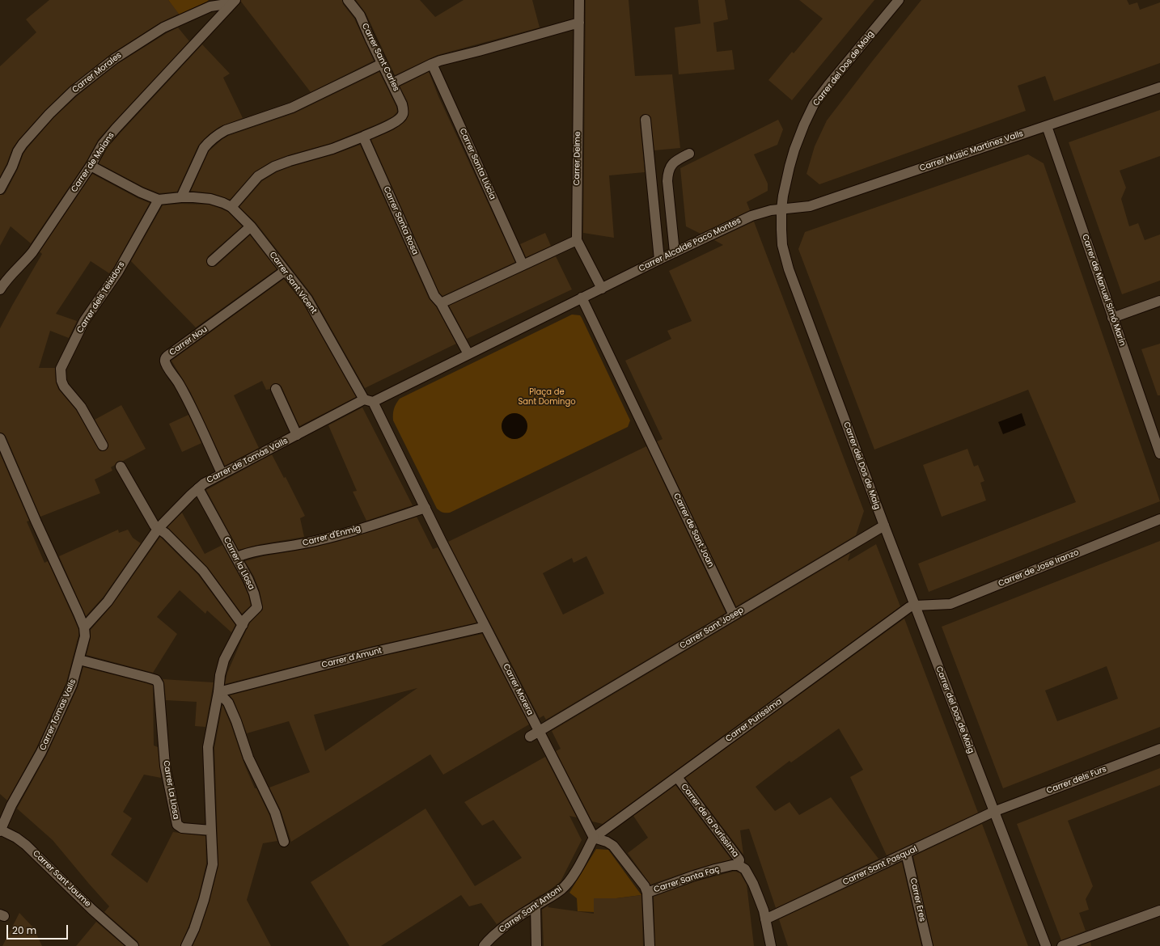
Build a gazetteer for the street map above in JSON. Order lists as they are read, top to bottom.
{
  "streets": {
    "street": [
      "Carrer Sant Carles",
      "Carrer del Dos de Maig",
      "Carrer Morales",
      "Carrer Músic Martinez Valls",
      "Carrer Delme",
      "Carrer de Maians",
      "Carrer Santa Llúcia",
      "Carrer Santa Rosa",
      "Carrer Alcalde Paco Montes",
      "Carrer Sant Vicent",
      "Carrer de Manuel Simó Marin",
      "Carrer dels Teixidors",
      "Carrer Nou",
      "Carrer de Tomàs Valls",
      "Carrer de Sant Joan",
      "Carrer d'Enmig",
      "Carrer la Llosa",
      "Carrer de Jose Iranzo",
      "Carrer Sant Josep",
      "Carrer d'Amunt",
      "Carrer Morera",
      "Carrer Tomas Valls",
      "Carrer Purissima",
      "Carrer dels Furs",
      "Carrer La Llosa",
      "Carrer de la Puríssima",
      "Carrer Sant Pasqual",
      "Carrer Sant Jaume",
      "Carrer Santa Faç",
      "Carrer Eres",
      "Carrer Sant Antoni"
    ]
  },
  "crossings": [
    ["Carrer Sant Carles", "Carrer Santa Rosa"],
    ["Carrer del Dos de Maig", "Carrer Músic Martinez Valls"],
    ["Carrer del Dos de Maig", "Carrer Alcalde Paco Montes"],
    ["Carrer del Dos de Maig", "Carrer de Jose Iranzo"],
    ["Carrer del Dos de Maig", "Carrer Sant Josep"],
    ["Carrer del Dos de Maig", "Carrer Purissima"],
    ["Carrer del Dos de Maig", "Carrer dels Furs"],
    ["Carrer del Dos de Maig", "Carrer Sant Pasqual"],
    ["Carrer Morales", "Carrer de Maians"],
    ["Carrer Músic Martinez Valls", "Carrer Alcalde Paco Montes"],
    ["Carrer Músic Martinez Valls", "Carrer de Manuel Simó Marin"],
    ["Carrer Delme", "Carrer Alcalde Paco Montes"],
    ["Carrer Sant Vicent", "Carrer Nou"],
    ["Carrer Sant Vicent", "Carrer de Tomàs Valls"],
    ["Carrer Nou", "Carrer de Tomàs Valls"],
    ["Carrer de Tomàs Valls", "Carrer la Llosa"],
    ["Carrer de Tomàs Valls", "Carrer Tomas Valls"],
    ["Carrer de Sant Joan", "Carrer Sant Josep"],
    ["Carrer d'Enmig", "Carrer la Llosa"],
    ["Carrer d'Enmig", "Carrer Morera"],
    ["Carrer la Llosa", "Carrer d'Amunt"],
    ["Carrer la Llosa", "Carrer La Llosa"],
    ["Carrer de Jose Iranzo", "Carrer Purissima"],
    ["Carrer Sant Josep", "Carrer Morera"],
    ["Carrer d'Amunt", "Carrer Morera"],
    ["Carrer Morera", "Carrer Purissima"],
    ["Carrer Morera", "Carrer Santa Faç"],
    ["Carrer Morera", "Carrer Sant Antoni"],
    ["Carrer Tomas Valls", "Carrer La Llosa"],
    ["Carrer Tomas Valls", "Carrer Sant Jaume"],
    ["Carrer Purissima", "Carrer de la Puríssima"],
    ["Carrer Purissima", "Carrer Santa Faç"],
    ["Carrer Purissima", "Carrer Sant Antoni"],
    ["Carrer dels Furs", "Carrer Sant Pasqual"],
    ["Carrer de la Puríssima", "Carrer Sant Pasqual"],
    ["Carrer de la Puríssima", "Carrer Santa Faç"],
    ["Carrer Sant Pasqual", "Carrer Eres"],
    ["Carrer Santa Faç", "Carrer Sant Antoni"]
  ],
  "parks": ["Plaça de Sant Domingo"],
  "scale_bar": "20 m"
}
